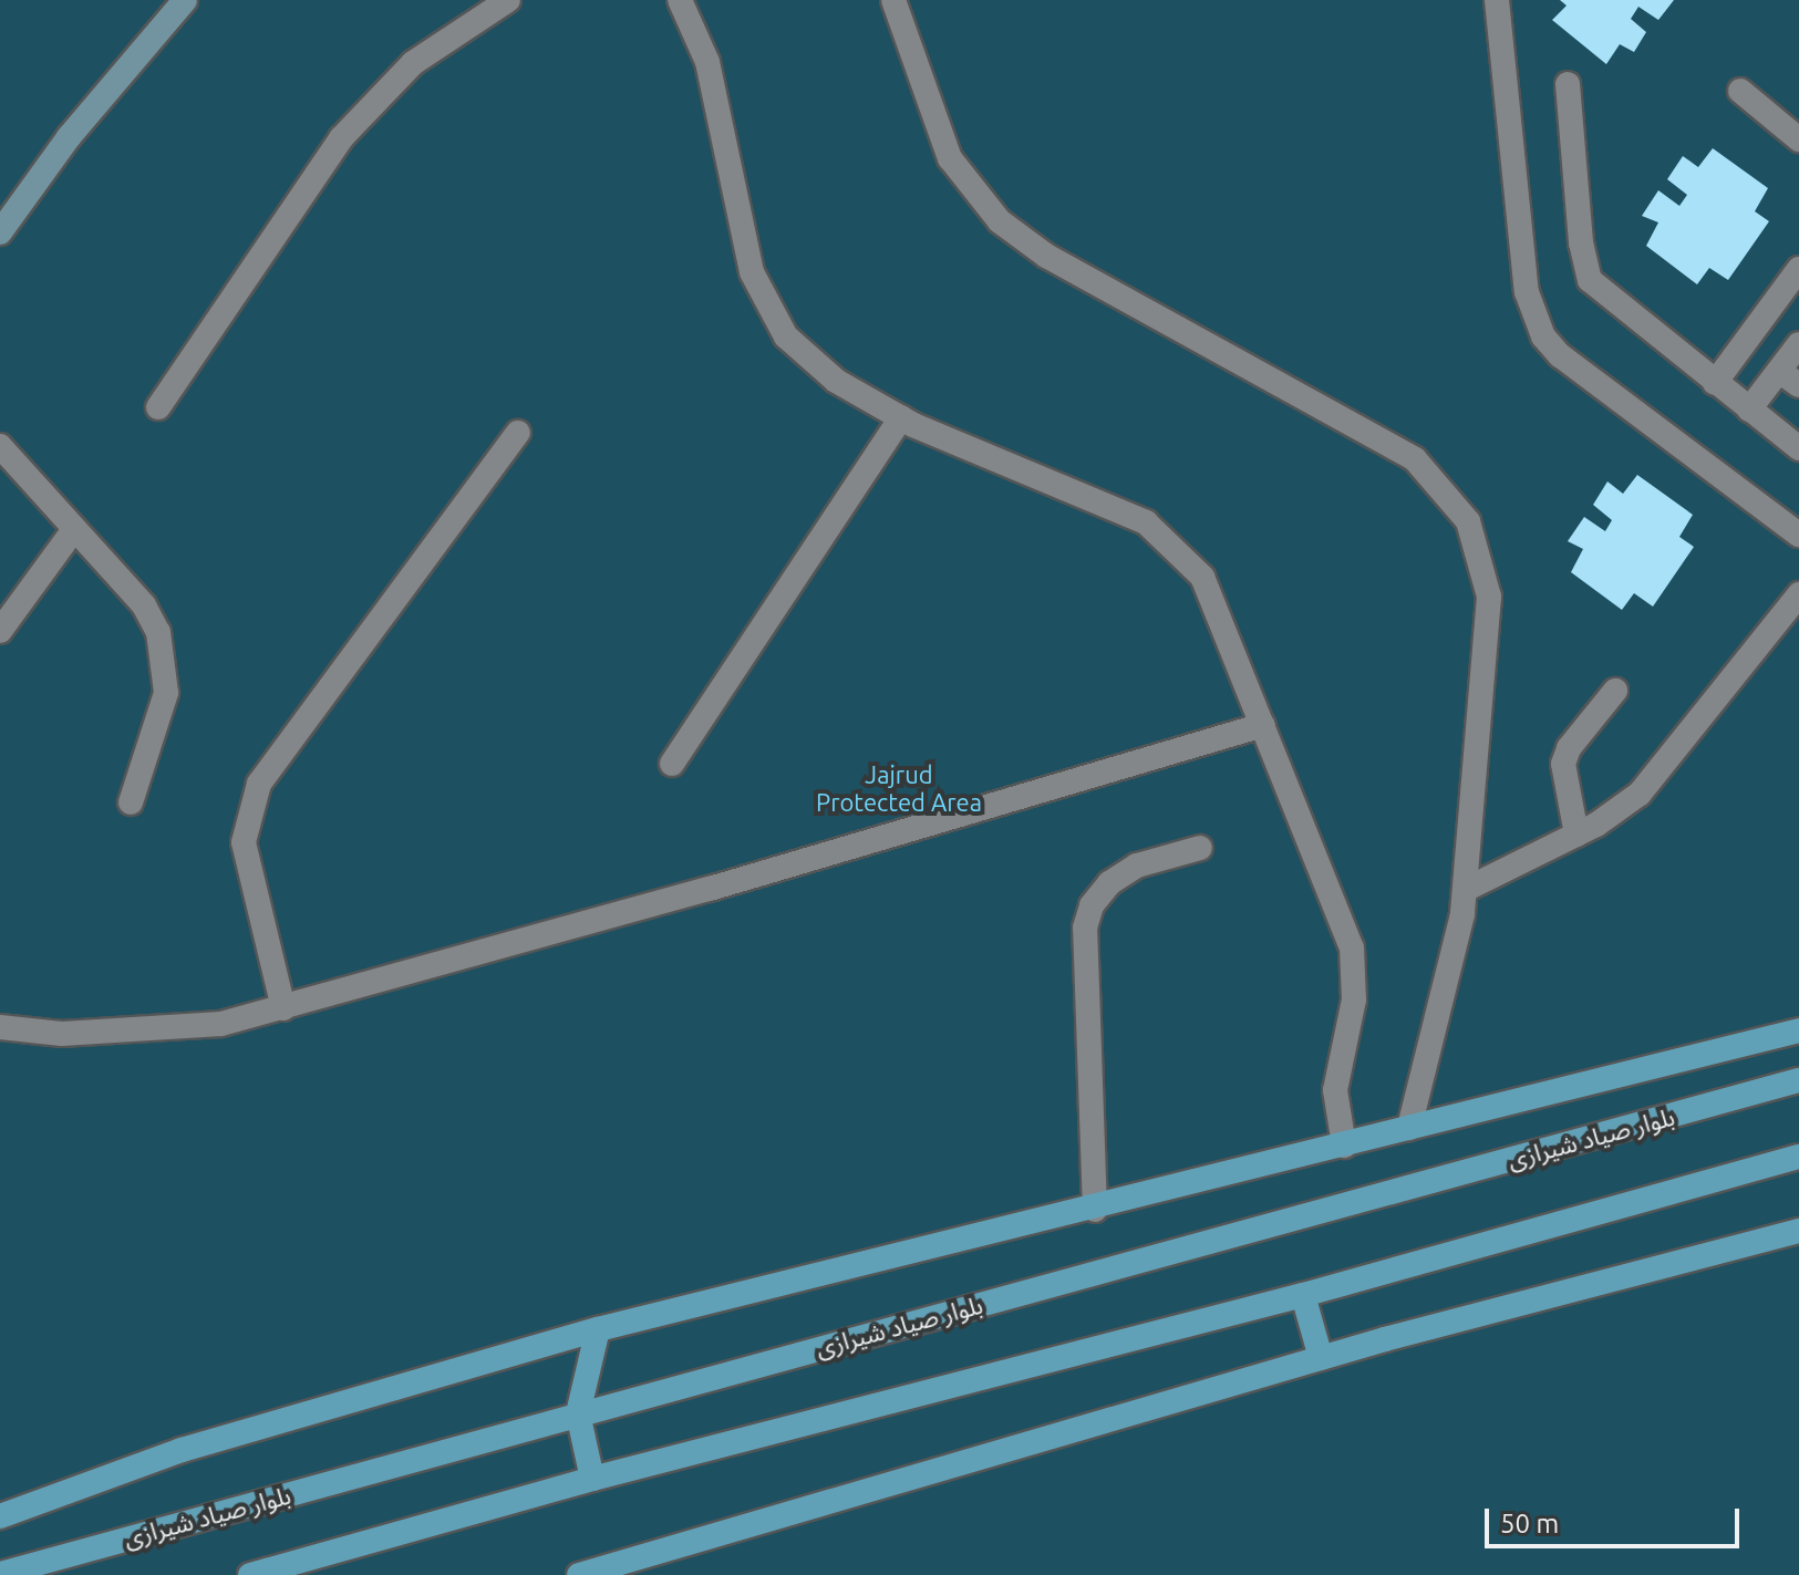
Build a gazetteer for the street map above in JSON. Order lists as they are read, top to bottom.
{
  "streets": {
    "main road": ["بلوار صیاد شیرازی"]
  },
  "parks": ["Jajrud Protected Area"],
  "scale_bar": "50 m"
}
